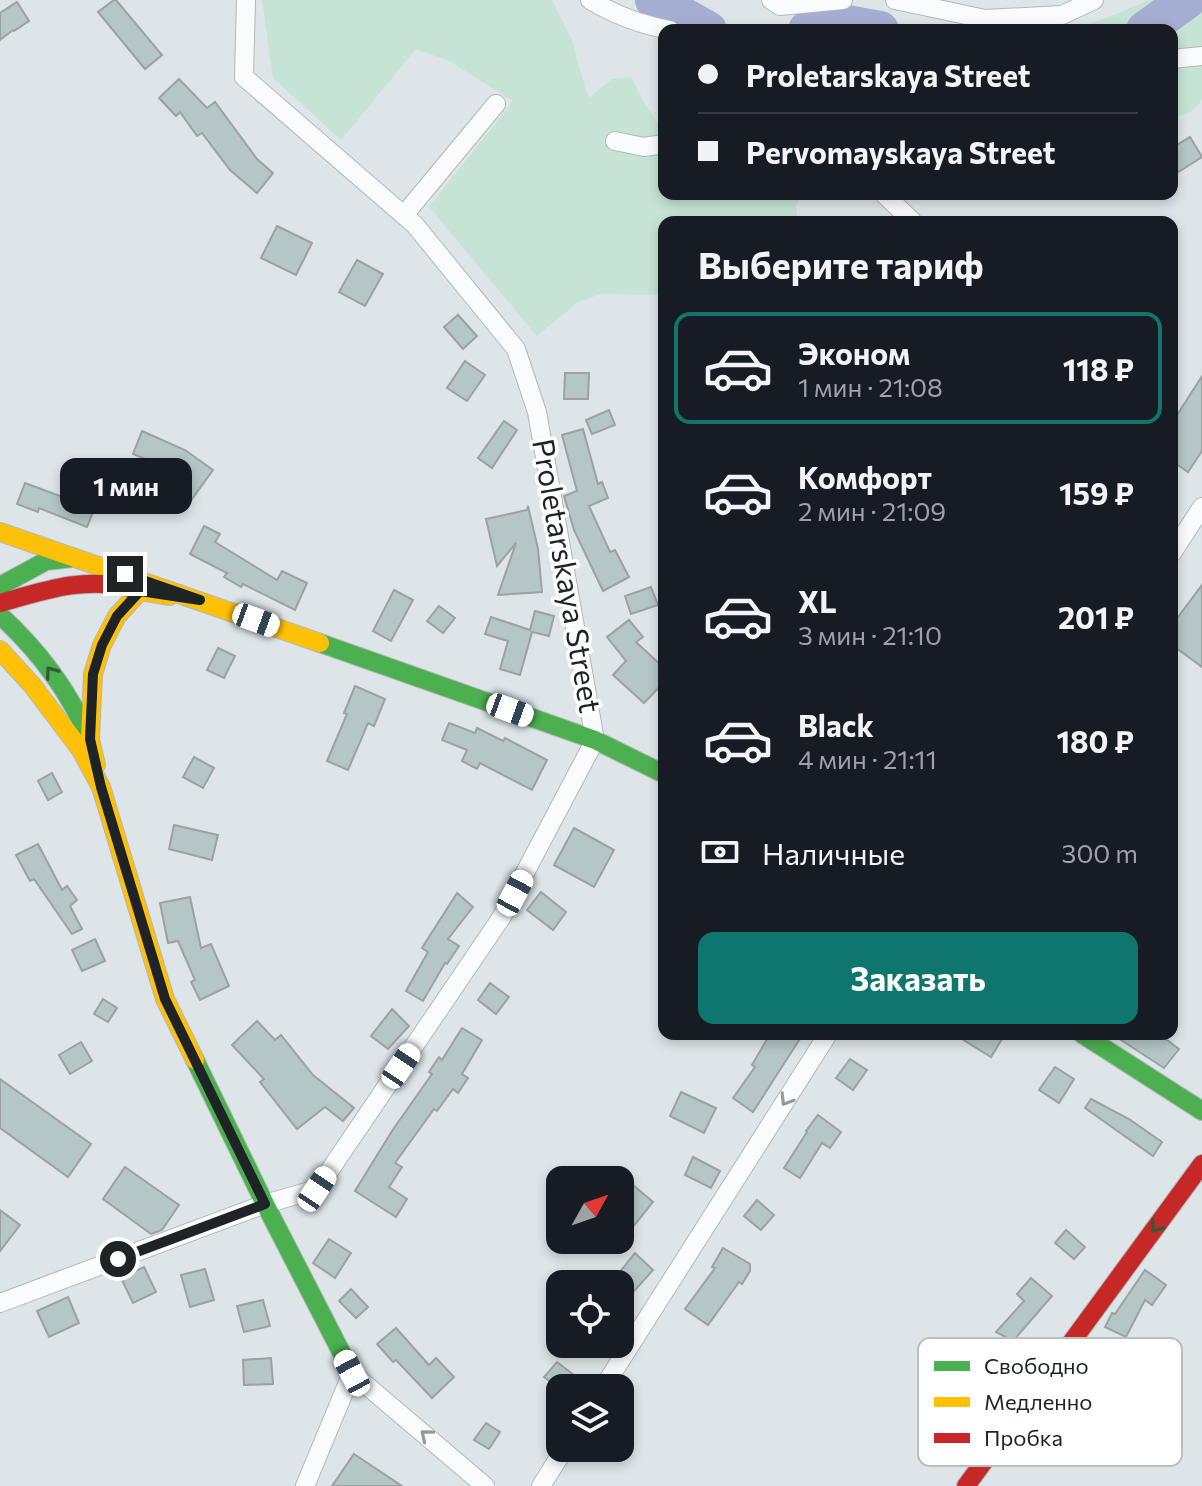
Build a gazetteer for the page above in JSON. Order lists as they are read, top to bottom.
{
  "streets": {
    "street": ["Proletarskaya Street"]
  },
  "legend": ["Свободно", "Медленно", "Пробка"],
  "north": "top right",
  "page": {
    "banner": ["Proletarskaya Street", "Pervomayskaya Street"],
    "heading": "Выберите тариф",
    "list": [
      {
        "name": "Эконом",
        "note": "1 мин · 21:08",
        "value": "118 ₽"
      },
      {
        "name": "Комфорт",
        "note": "2 мин · 21:09",
        "value": "159 ₽"
      },
      {
        "name": "XL",
        "note": "3 мин · 21:10",
        "value": "201 ₽"
      },
      {
        "name": "Black",
        "note": "4 мин · 21:11",
        "value": "180 ₽"
      }
    ],
    "bubble": "1 мин",
    "pay": ["Наличные", "300 m"],
    "buttons": "Заказать"
  }
}
